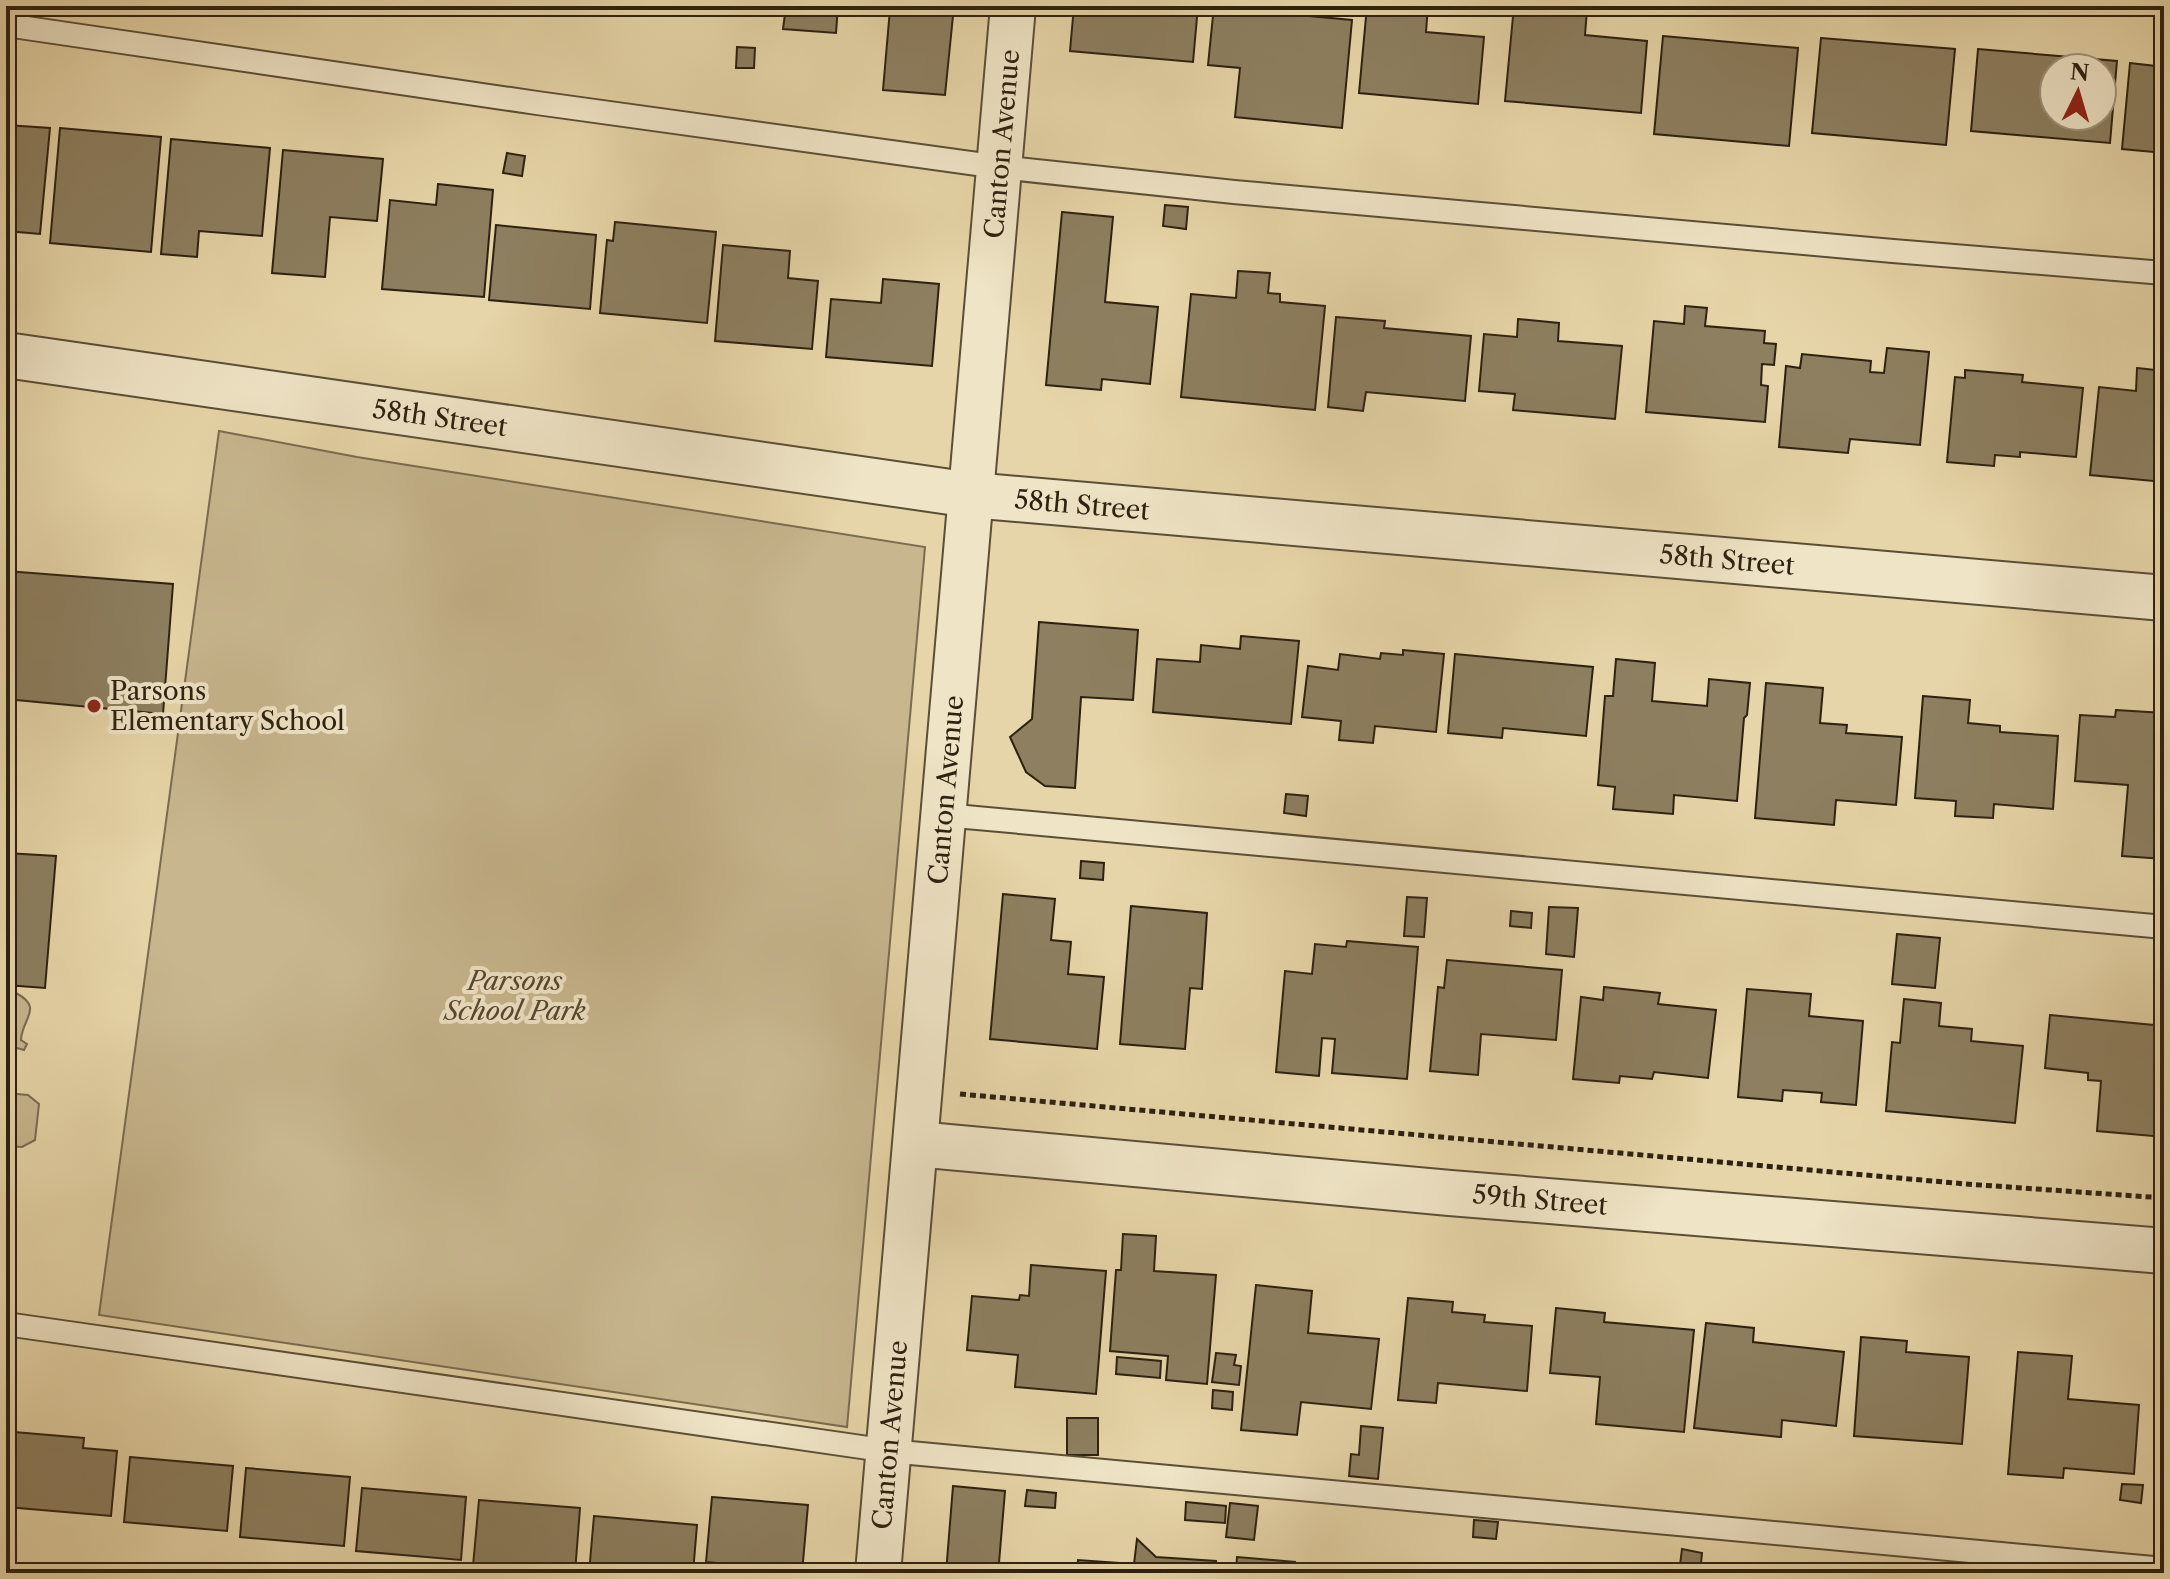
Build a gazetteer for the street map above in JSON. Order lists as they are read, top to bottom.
{
  "streets": {
    "street": ["Canton Avenue", "58th Street", "59th Street"]
  },
  "crossings": [
    ["Canton Avenue", "58th Street"],
    ["Canton Avenue", "59th Street"]
  ],
  "parks": ["Parsons School Park"],
  "places": ["Parsons Elementary School"],
  "north": "top"
}
